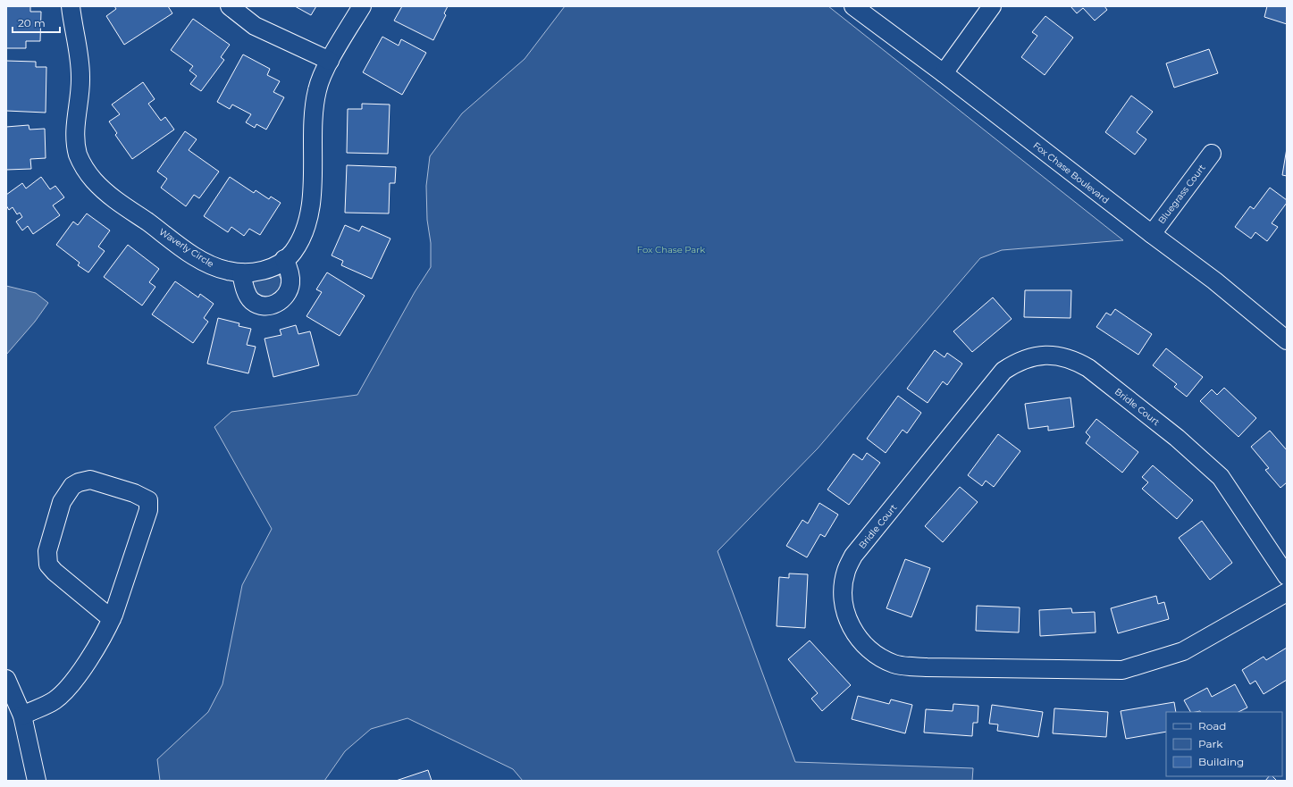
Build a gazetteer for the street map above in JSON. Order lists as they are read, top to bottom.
{
  "streets": {
    "street": [
      "Fox Chase Boulevard",
      "Bluegrass Court",
      "Waverly Circle",
      "Bridle Court"
    ]
  },
  "crossings": [
    ["Fox Chase Boulevard", "Bluegrass Court"]
  ],
  "parks": ["Fox Chase Park"],
  "legend": ["Road", "Park", "Building"],
  "scale_bar": "20 m"
}
